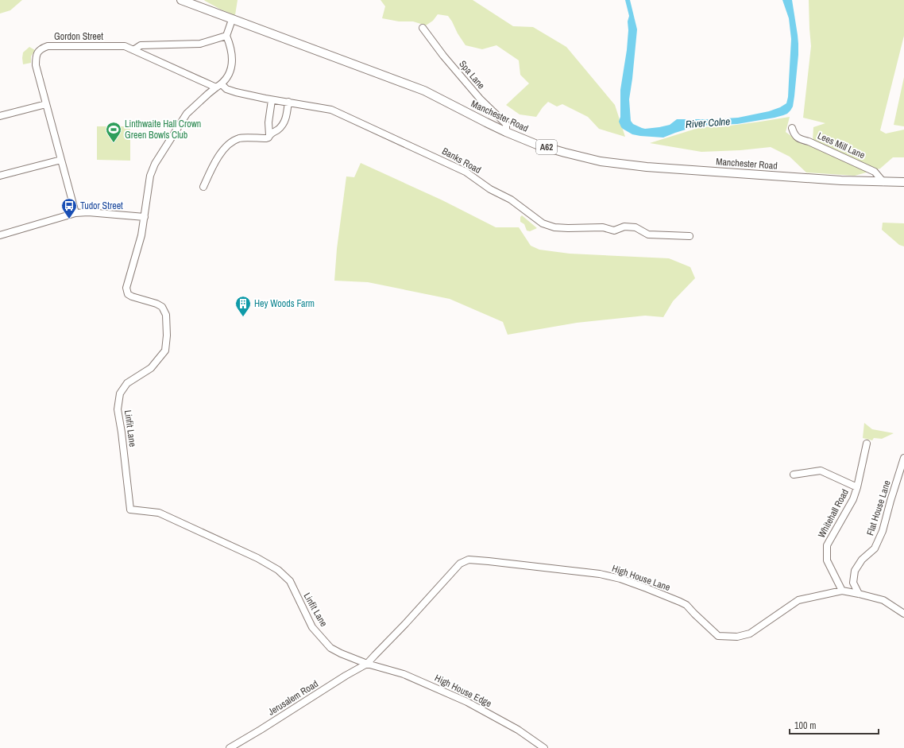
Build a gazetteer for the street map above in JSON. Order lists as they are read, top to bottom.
{
  "streets": {
    "main road": ["Manchester Road", "A62"],
    "street": [
      "Gordon Street",
      "Spa Lane",
      "Lees Mill Lane",
      "Banks Road",
      "Linfit Lane",
      "Flat House Lane",
      "Whitehall Road",
      "High House Lane",
      "High House Edge",
      "Jerusalem Road"
    ]
  },
  "crossings": [
    ["Gordon Street", "Banks Road"],
    ["Gordon Street", "Linfit Lane"],
    ["Spa Lane", "Manchester Road"],
    ["Manchester Road", "Lees Mill Lane"],
    ["Banks Road", "Linfit Lane"],
    ["Linfit Lane", "High House Lane"],
    ["Linfit Lane", "High House Edge"],
    ["Linfit Lane", "Jerusalem Road"],
    ["Flat House Lane", "High House Lane"],
    ["Whitehall Road", "High House Lane"],
    ["High House Lane", "High House Edge"],
    ["High House Lane", "Jerusalem Road"],
    ["High House Edge", "Jerusalem Road"]
  ],
  "water": ["River Colne"],
  "places": {
    "sports": ["Linthwaite Hall Crown Green Bowls Club"],
    "bus stop": ["Tudor Street"],
    "building": ["Hey Woods Farm"]
  },
  "scale_bar": "100 m"
}
